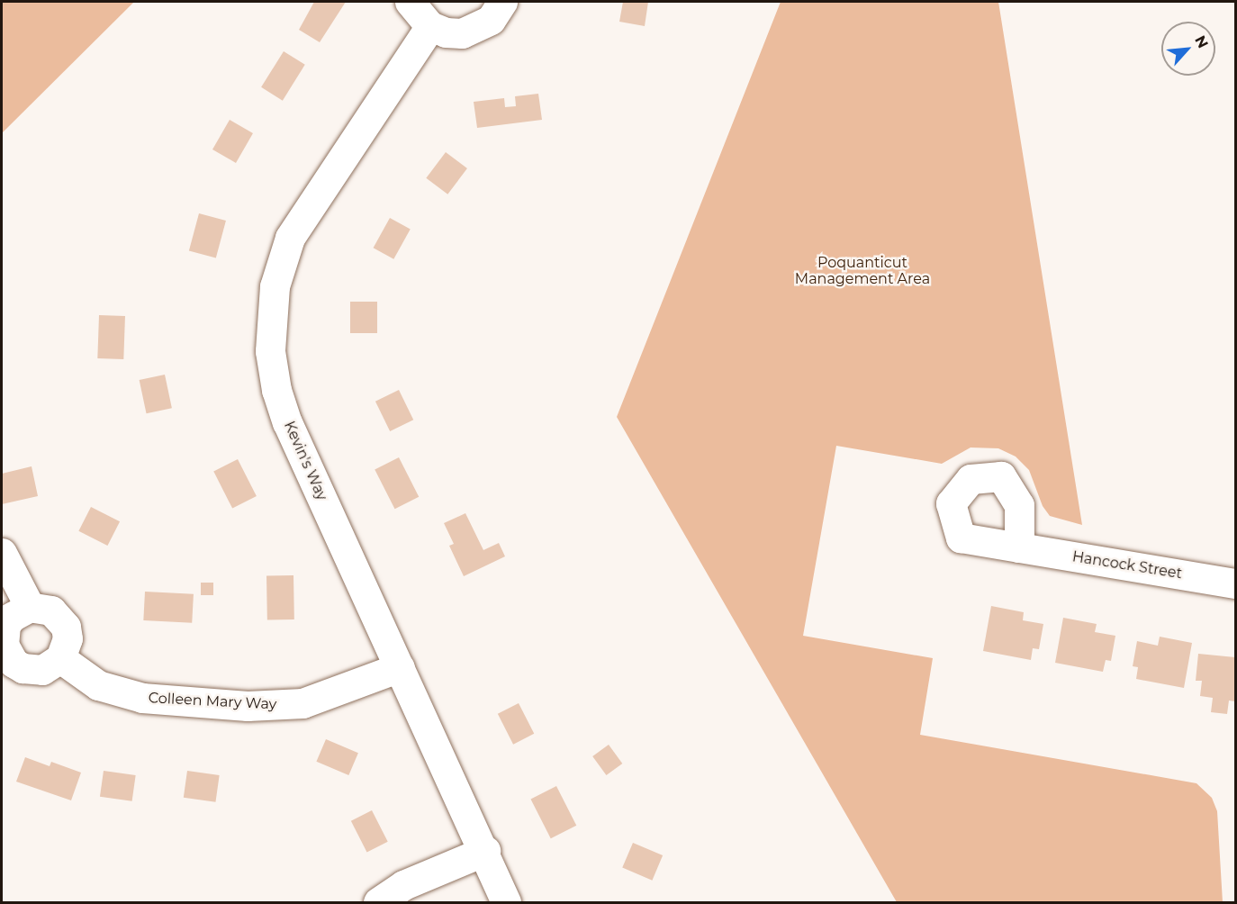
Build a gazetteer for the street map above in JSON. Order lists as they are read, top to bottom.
{
  "streets": {
    "street": ["Kevin's Way", "Hancock Street", "Colleen Mary Way"]
  },
  "crossings": [
    ["Kevin's Way", "Colleen Mary Way"]
  ],
  "parks": ["Poquanticut Management Area"],
  "north": "top right"
}
